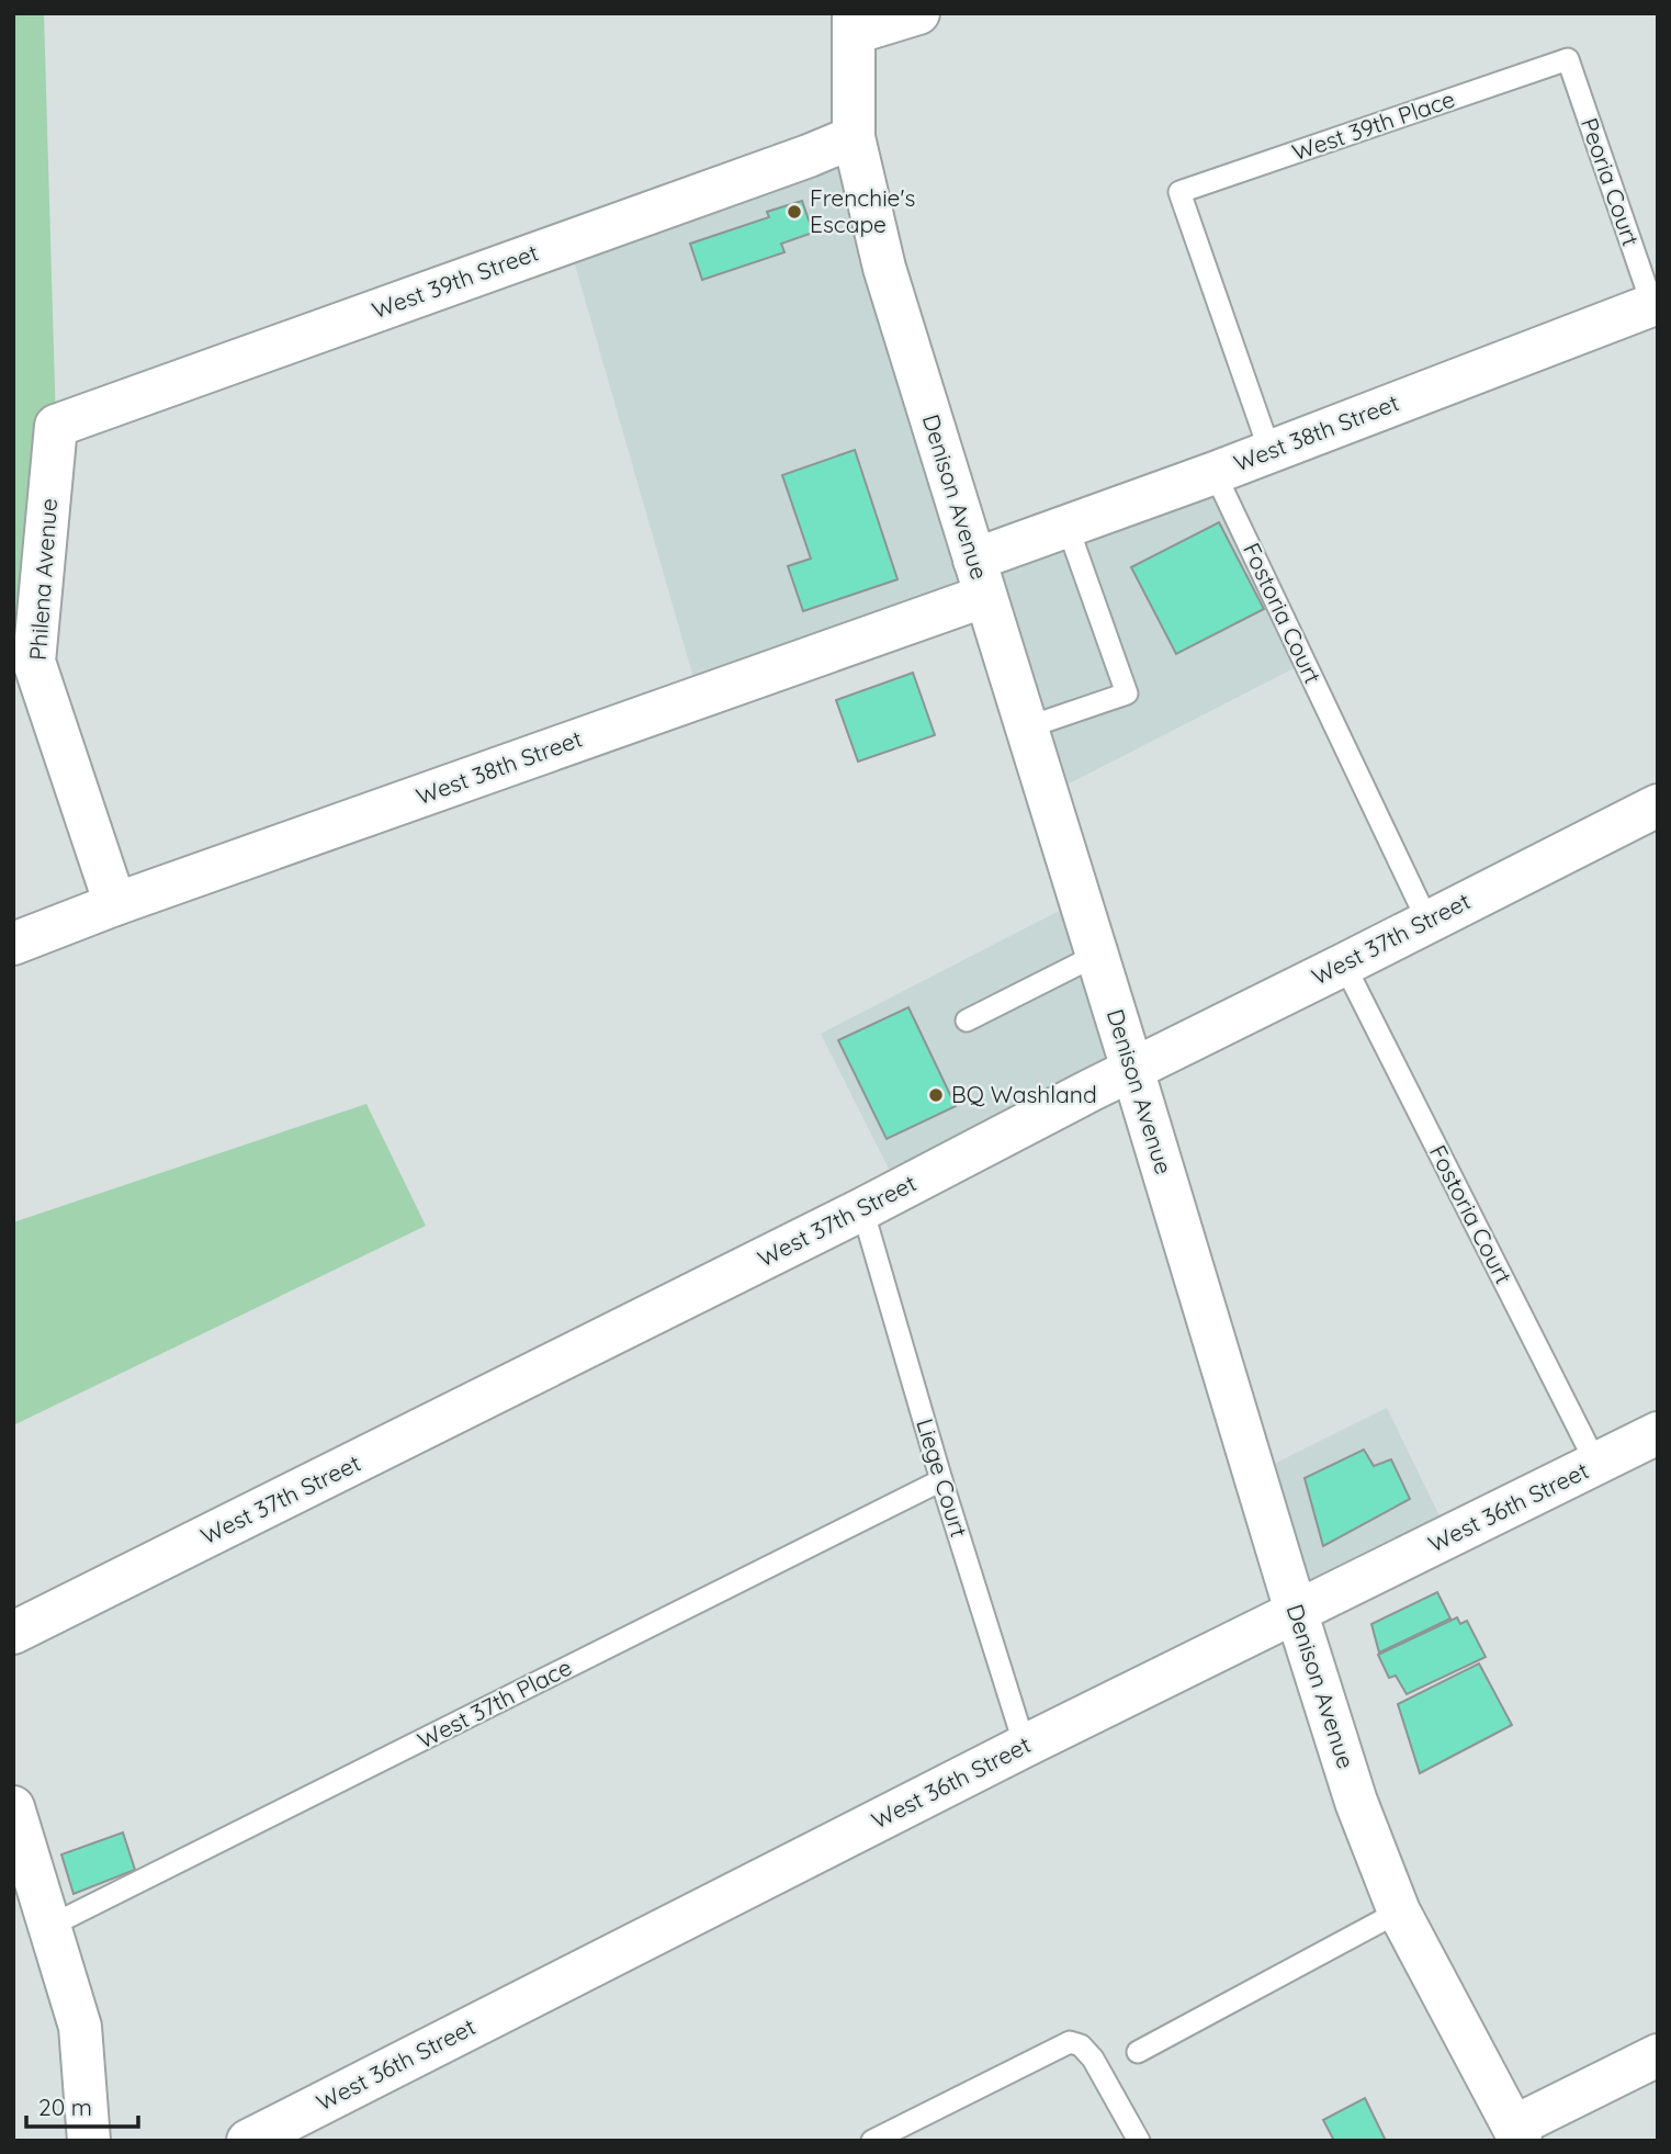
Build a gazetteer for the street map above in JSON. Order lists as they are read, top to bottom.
{
  "streets": {
    "street": [
      "West 39th Street",
      "West 38th Street",
      "Denison Avenue",
      "Philena Avenue",
      "West 37th Street",
      "West 36th Street"
    ],
    "lane": [
      "West 39th Place",
      "Peoria Court",
      "Fostoria Court",
      "Liege Court",
      "West 37th Place"
    ]
  },
  "crossings": [
    ["West 39th Place", "Peoria Court"],
    ["West 39th Place", "West 38th Street"],
    ["Peoria Court", "West 38th Street"],
    ["West 39th Street", "Denison Avenue"],
    ["West 39th Street", "Philena Avenue"],
    ["West 38th Street", "Denison Avenue"],
    ["West 38th Street", "Philena Avenue"],
    ["West 38th Street", "Fostoria Court"],
    ["Denison Avenue", "West 37th Street"],
    ["Denison Avenue", "West 36th Street"],
    ["Fostoria Court", "West 37th Street"],
    ["Fostoria Court", "West 36th Street"],
    ["West 37th Street", "Liege Court"],
    ["Liege Court", "West 36th Street"],
    ["Liege Court", "West 37th Place"]
  ],
  "places": ["Frenchie's Escape", "BQ Washland"],
  "scale_bar": "20 m"
}
